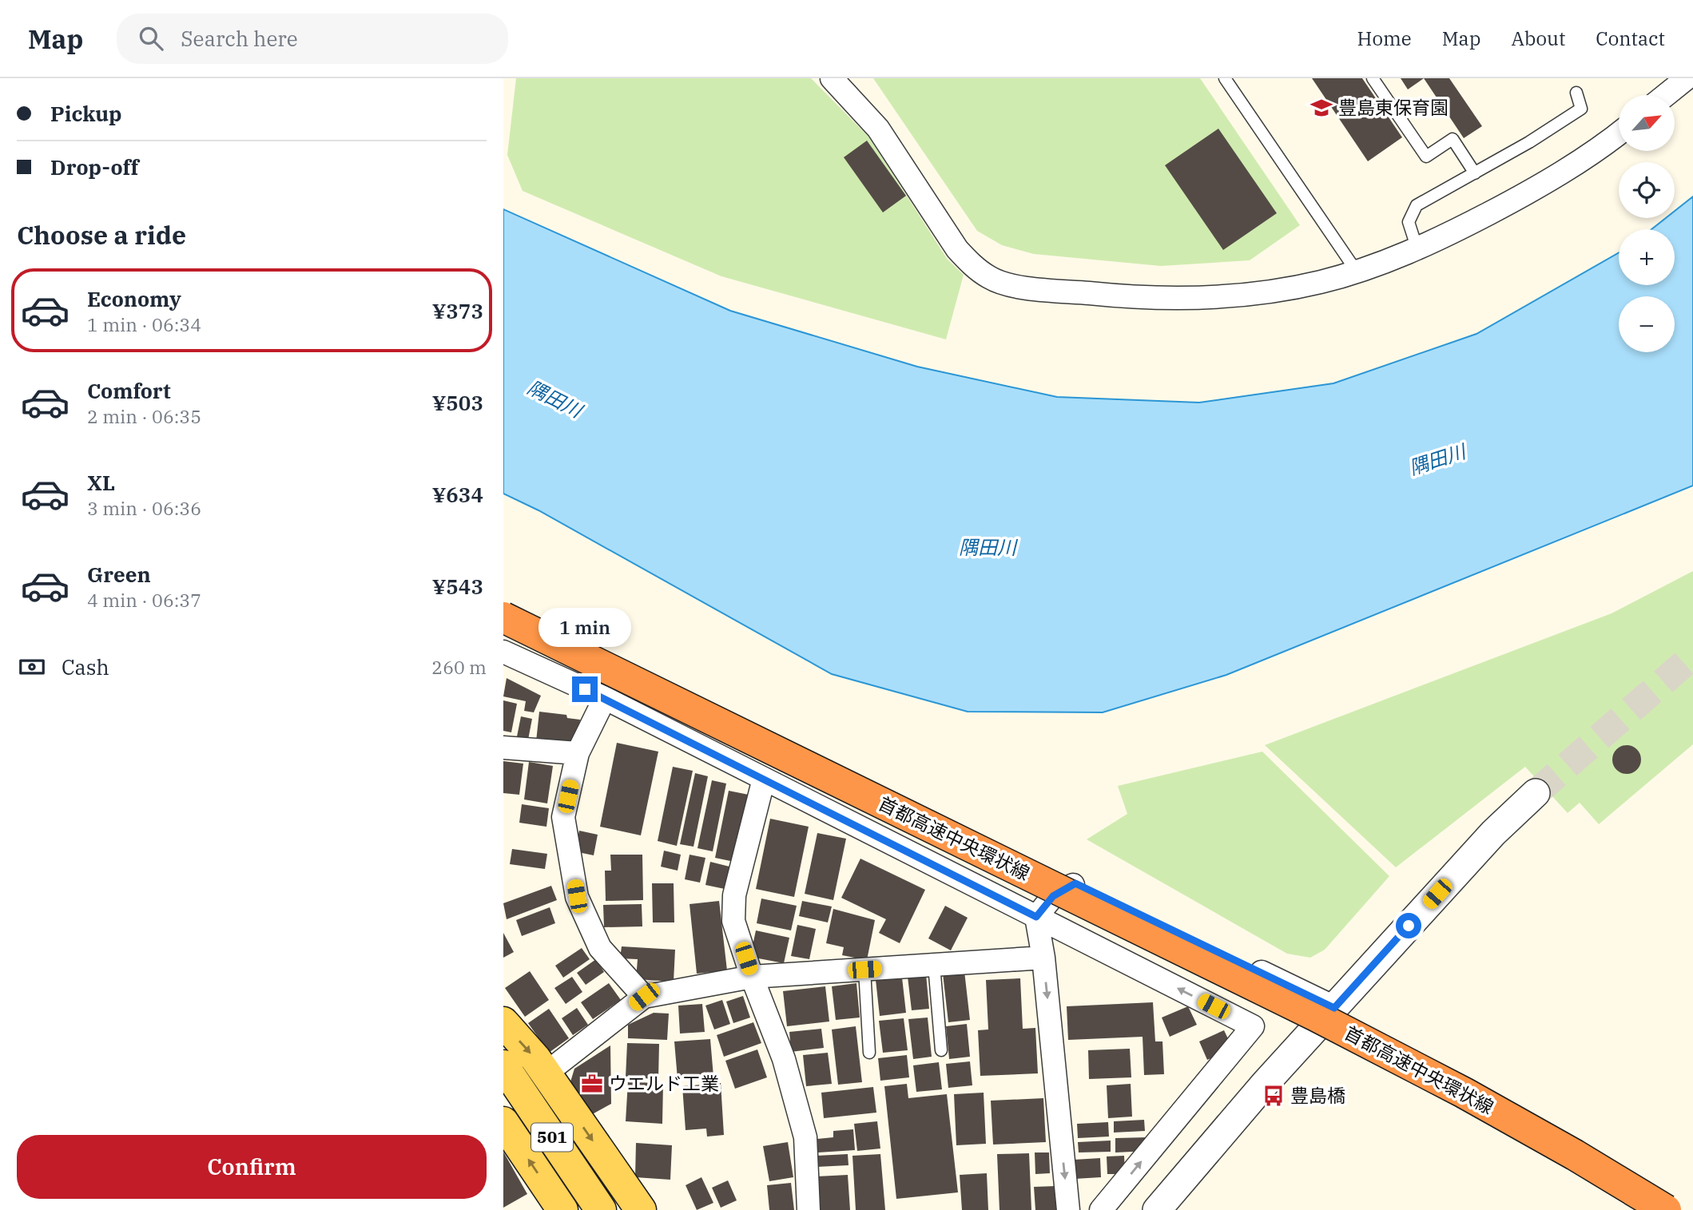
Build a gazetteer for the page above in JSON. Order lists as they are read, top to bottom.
{
  "streets": {
    "highway": ["首都高速中央環状線"],
    "main road": ["501"]
  },
  "water": ["隅田川"],
  "places": {
    "school or university": ["豊島東保育園"],
    "office": ["ウエルド工業"],
    "bus stop": ["豊島橋"]
  },
  "north": "top right",
  "page": {
    "header": "Map",
    "search": "Search here",
    "nav": [
      "Home",
      "Map",
      "About",
      "Contact"
    ],
    "banner": ["Pickup", "Drop-off"],
    "map_buttons": ["+", "−"],
    "heading": "Choose a ride",
    "list": [
      {
        "name": "Economy",
        "note": "1 min · 06:34",
        "value": "¥373"
      },
      {
        "name": "Comfort",
        "note": "2 min · 06:35",
        "value": "¥503"
      },
      {
        "name": "XL",
        "note": "3 min · 06:36",
        "value": "¥634"
      },
      {
        "name": "Green",
        "note": "4 min · 06:37",
        "value": "¥543"
      }
    ],
    "bubble": "1 min",
    "pay": ["Cash", "260 m"],
    "buttons": "Confirm"
  }
}
